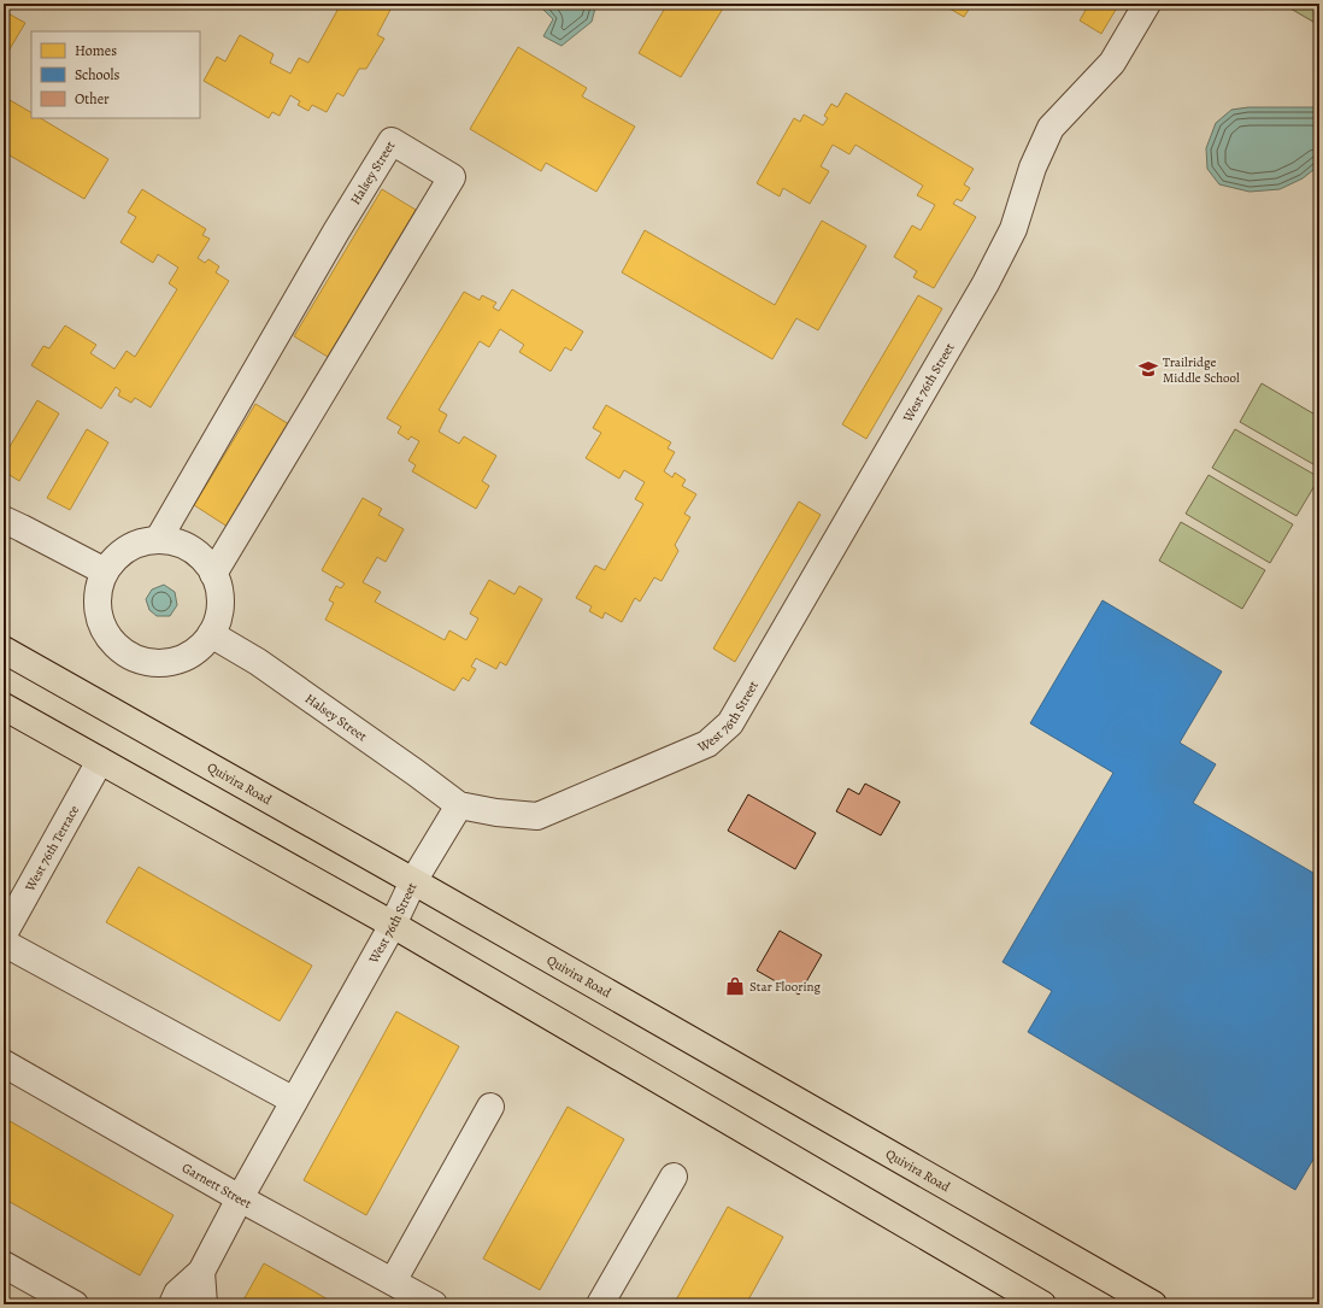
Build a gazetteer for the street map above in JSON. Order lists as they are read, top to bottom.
{
  "streets": {
    "main road": ["Quivira Road"],
    "street": [
      "Halsey Street",
      "West 76th Street",
      "West 76th Terrace",
      "Garnett Street"
    ]
  },
  "crossings": [
    ["Halsey Street", "West 76th Street"],
    ["West 76th Street", "Quivira Road"],
    ["West 76th Street", "Garnett Street"]
  ],
  "places": {
    "school or university": ["Trailridge Middle School"],
    "shop": ["Star Flooring"]
  },
  "legend": ["Homes", "Schools", "Other"]
}
